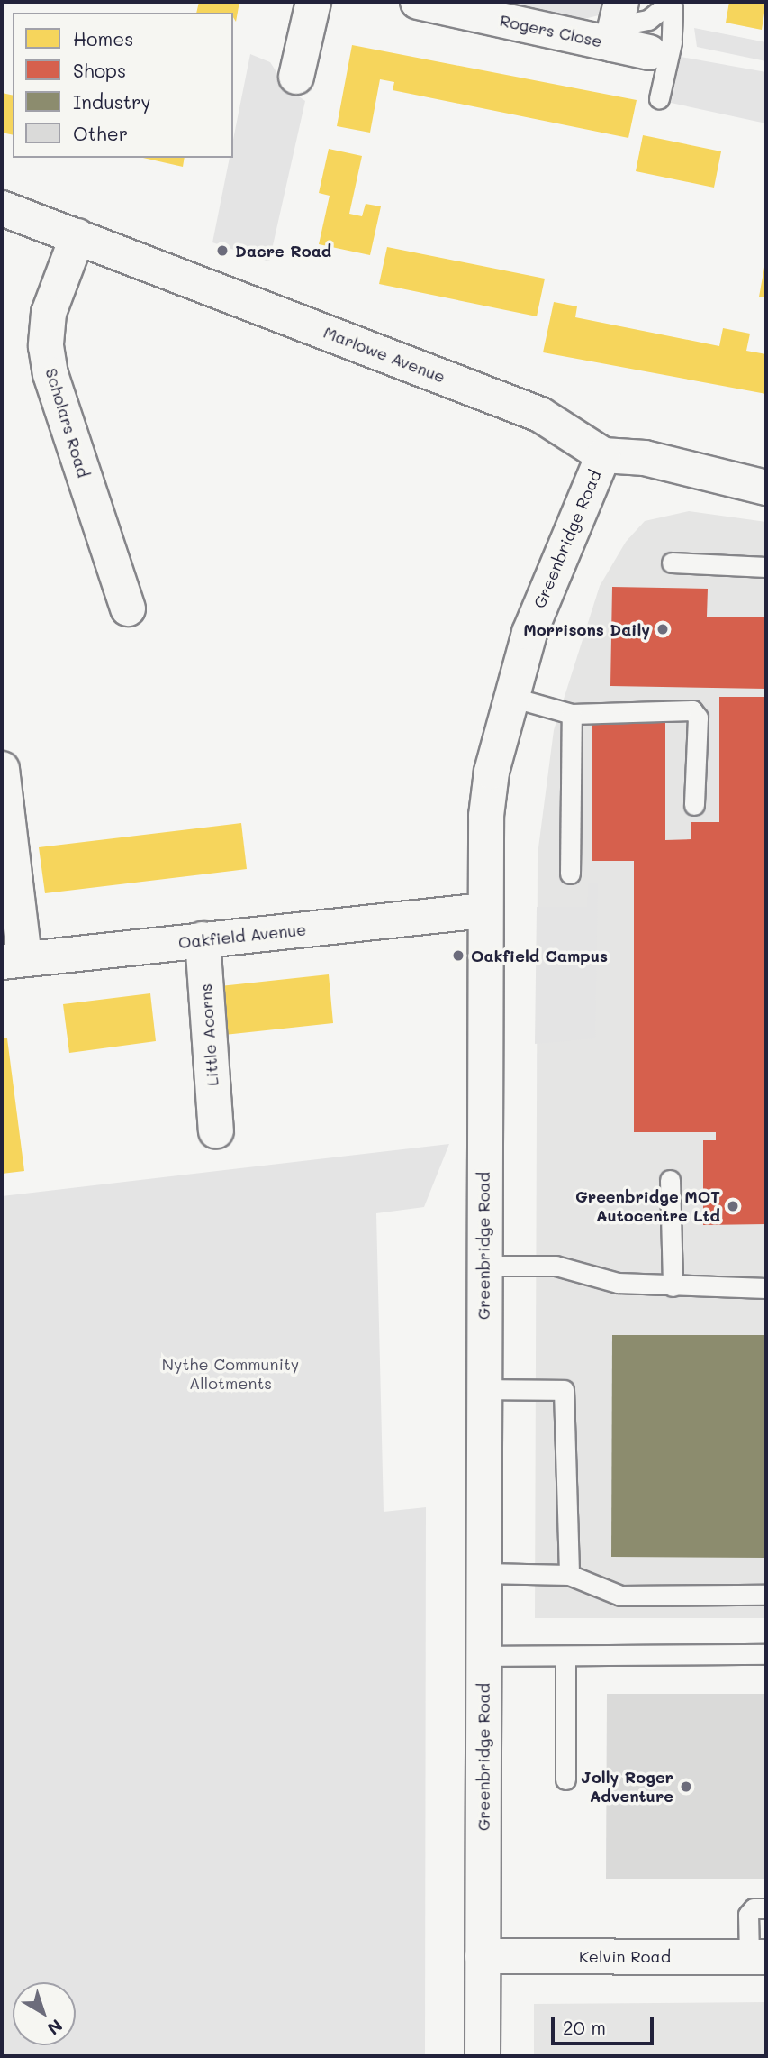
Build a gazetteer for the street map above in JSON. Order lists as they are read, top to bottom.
{
  "streets": {
    "street": [
      "Rogers Close",
      "Marlowe Avenue",
      "Scholars Road",
      "Greenbridge Road",
      "Oakfield Avenue",
      "Little Acorns",
      "Kelvin Road"
    ]
  },
  "crossings": [
    ["Marlowe Avenue", "Scholars Road"],
    ["Marlowe Avenue", "Greenbridge Road"],
    ["Greenbridge Road", "Oakfield Avenue"],
    ["Greenbridge Road", "Kelvin Road"],
    ["Oakfield Avenue", "Little Acorns"]
  ],
  "parks": ["Nythe Community Allotments"],
  "places": [
    "Dacre Road",
    "Morrisons Daily",
    "Oakfield Campus",
    "Greenbridge MOT Autocentre Ltd",
    "Jolly Roger Adventure"
  ],
  "legend": [
    "Homes",
    "Shops",
    "Industry",
    "Other"
  ],
  "scale_bar": "20 m",
  "north": "bottom right"
}
